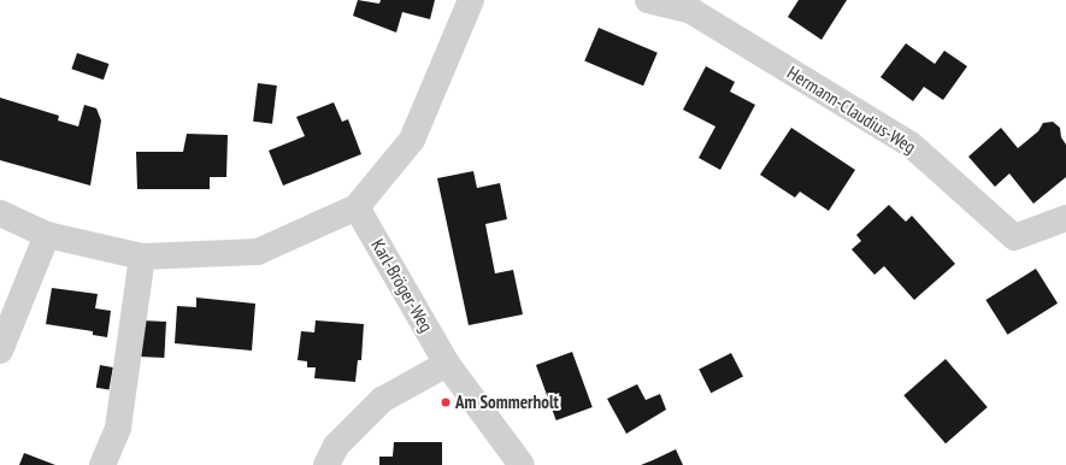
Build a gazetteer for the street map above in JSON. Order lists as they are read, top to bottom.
{
  "streets": {
    "street": ["Hermann-Claudius-Weg", "Karl-Bröger-Weg"]
  },
  "places": ["Am Sommerholt"]
}
